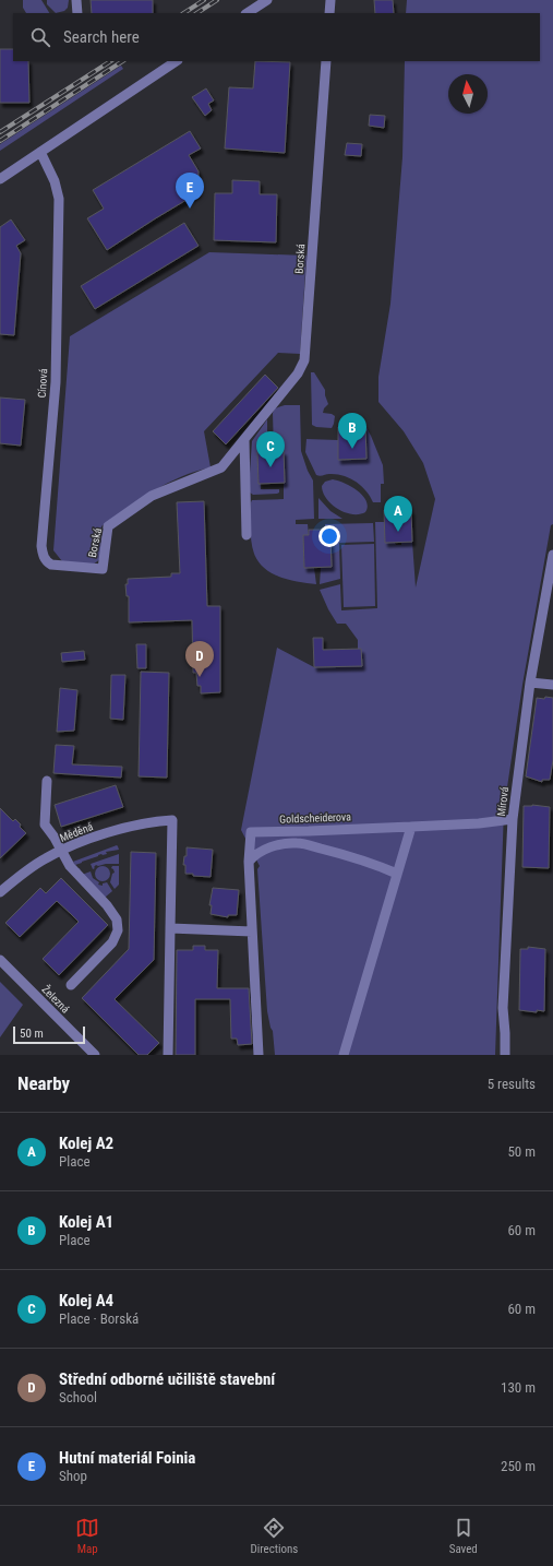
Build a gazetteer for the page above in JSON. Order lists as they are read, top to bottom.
{
  "streets": {
    "street": [
      "Borská",
      "Cínová",
      "Mírová",
      "Goldscheiderova",
      "Měděná",
      "Železná"
    ]
  },
  "crossings": [
    ["Borská", "Cínová"],
    ["Mírová", "Goldscheiderova"]
  ],
  "scale_bar": "50 m",
  "north": "top",
  "page": {
    "search": "Search here",
    "pins": [
      "E",
      "B",
      "C",
      "A",
      "D"
    ],
    "scale": "50 m",
    "heading": ["Nearby", "5 results"],
    "list": [
      {
        "mark": "A",
        "name": "Kolej A2",
        "note": "Place",
        "value": "50 m"
      },
      {
        "mark": "B",
        "name": "Kolej A1",
        "note": "Place",
        "value": "60 m"
      },
      {
        "mark": "C",
        "name": "Kolej A4",
        "note": "Place · Borská",
        "value": "60 m"
      },
      {
        "mark": "D",
        "name": "Střední odborné učiliště stavební",
        "note": "School",
        "value": "130 m"
      },
      {
        "mark": "E",
        "name": "Hutní materiál Foinia",
        "note": "Shop",
        "value": "250 m"
      }
    ],
    "nav": ["Map", "Directions", "Saved"]
  }
}
